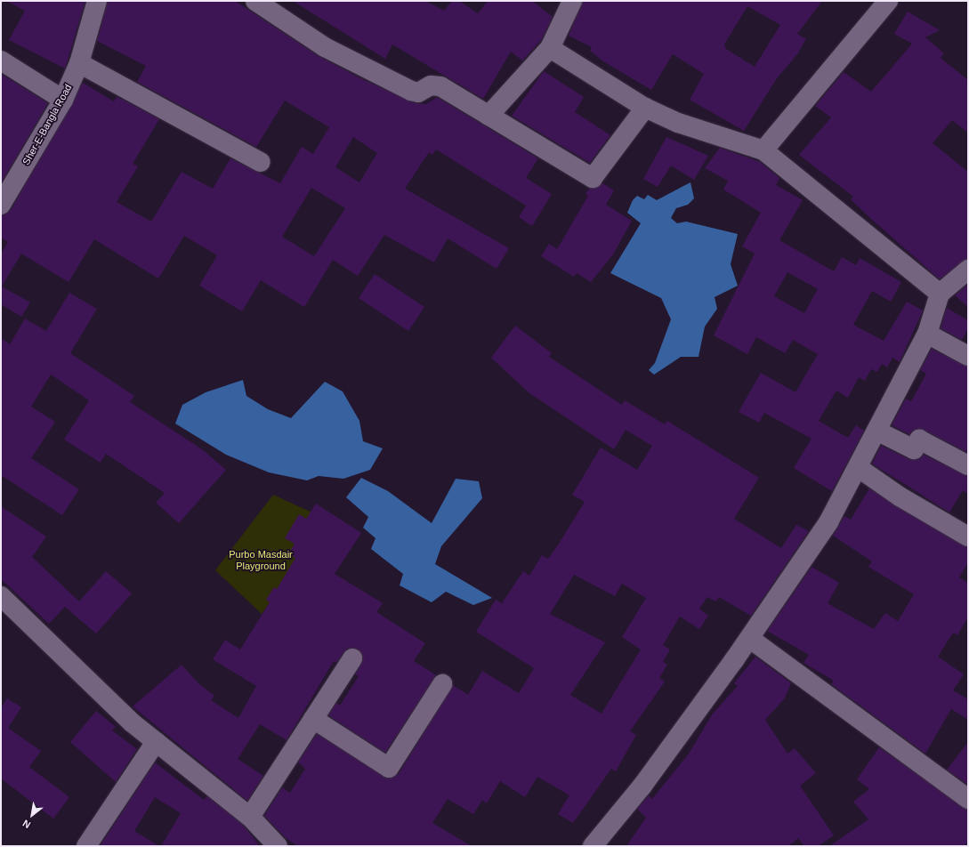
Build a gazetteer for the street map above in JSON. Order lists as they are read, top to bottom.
{
  "streets": {
    "street": ["Sher-E-Bangla Road"]
  },
  "parks": ["Purbo Masdair Playground"],
  "north": "bottom left"
}
